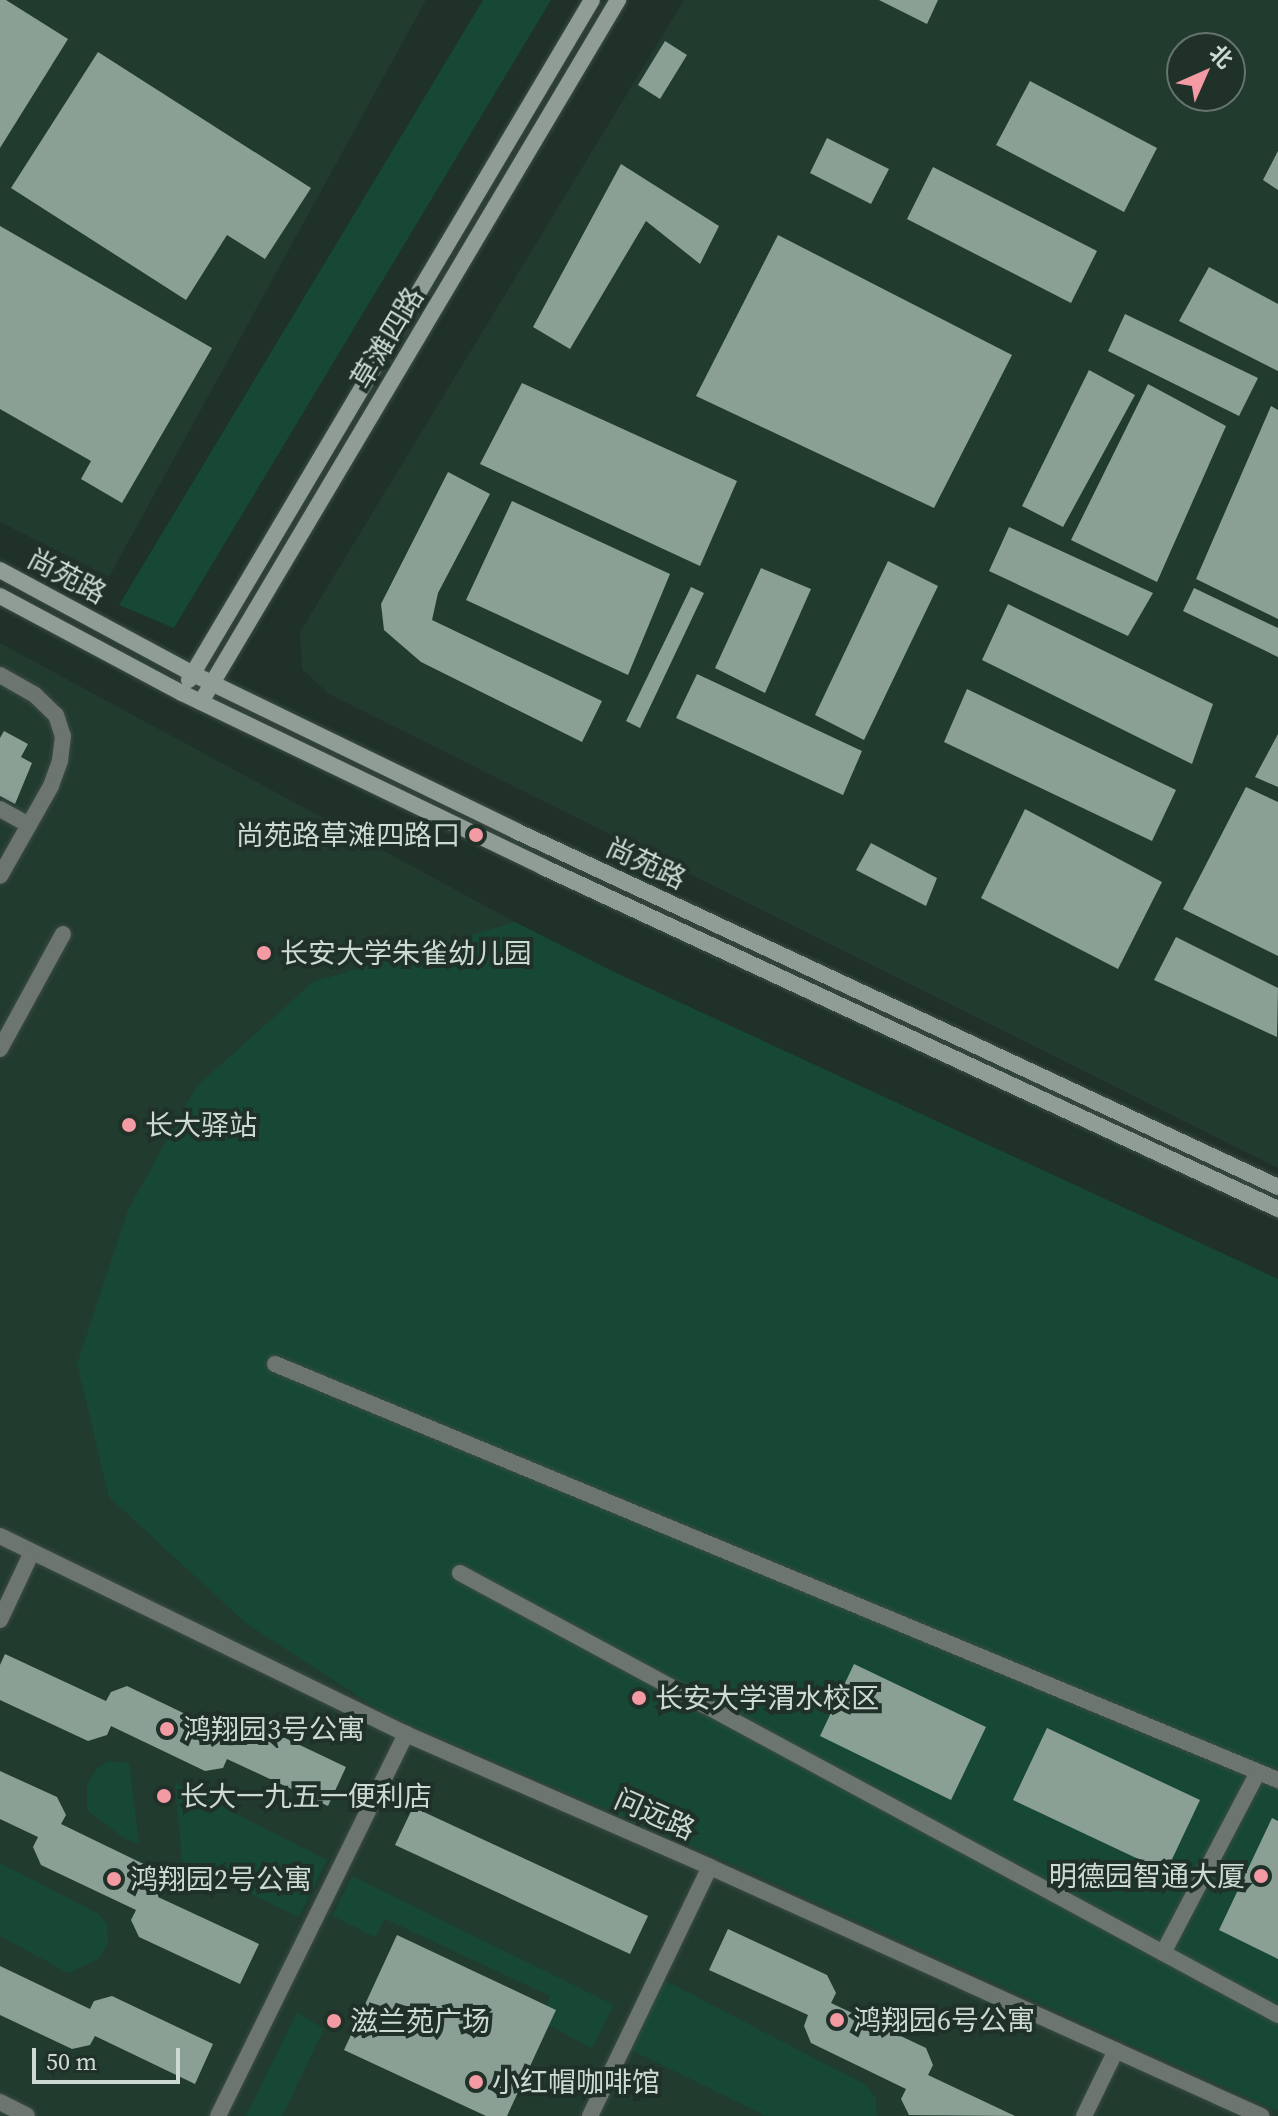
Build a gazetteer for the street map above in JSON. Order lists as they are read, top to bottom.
{
  "streets": {
    "main road": ["草滩四路", "尚苑路"],
    "street": ["问远路"]
  },
  "crossings": [
    ["草滩四路", "尚苑路"]
  ],
  "places": [
    "尚苑路草滩四路口",
    "长安大学朱雀幼儿园",
    "长大驿站",
    "长安大学渭水校区",
    "鸿翔园3号公寓",
    "长大一九五一便利店",
    "明德园智通大厦",
    "鸿翔园2号公寓",
    "鸿翔园6号公寓",
    "滋兰苑广场",
    "小红帽咖啡馆"
  ],
  "scale_bar": "50 m",
  "north": "top right"
}
